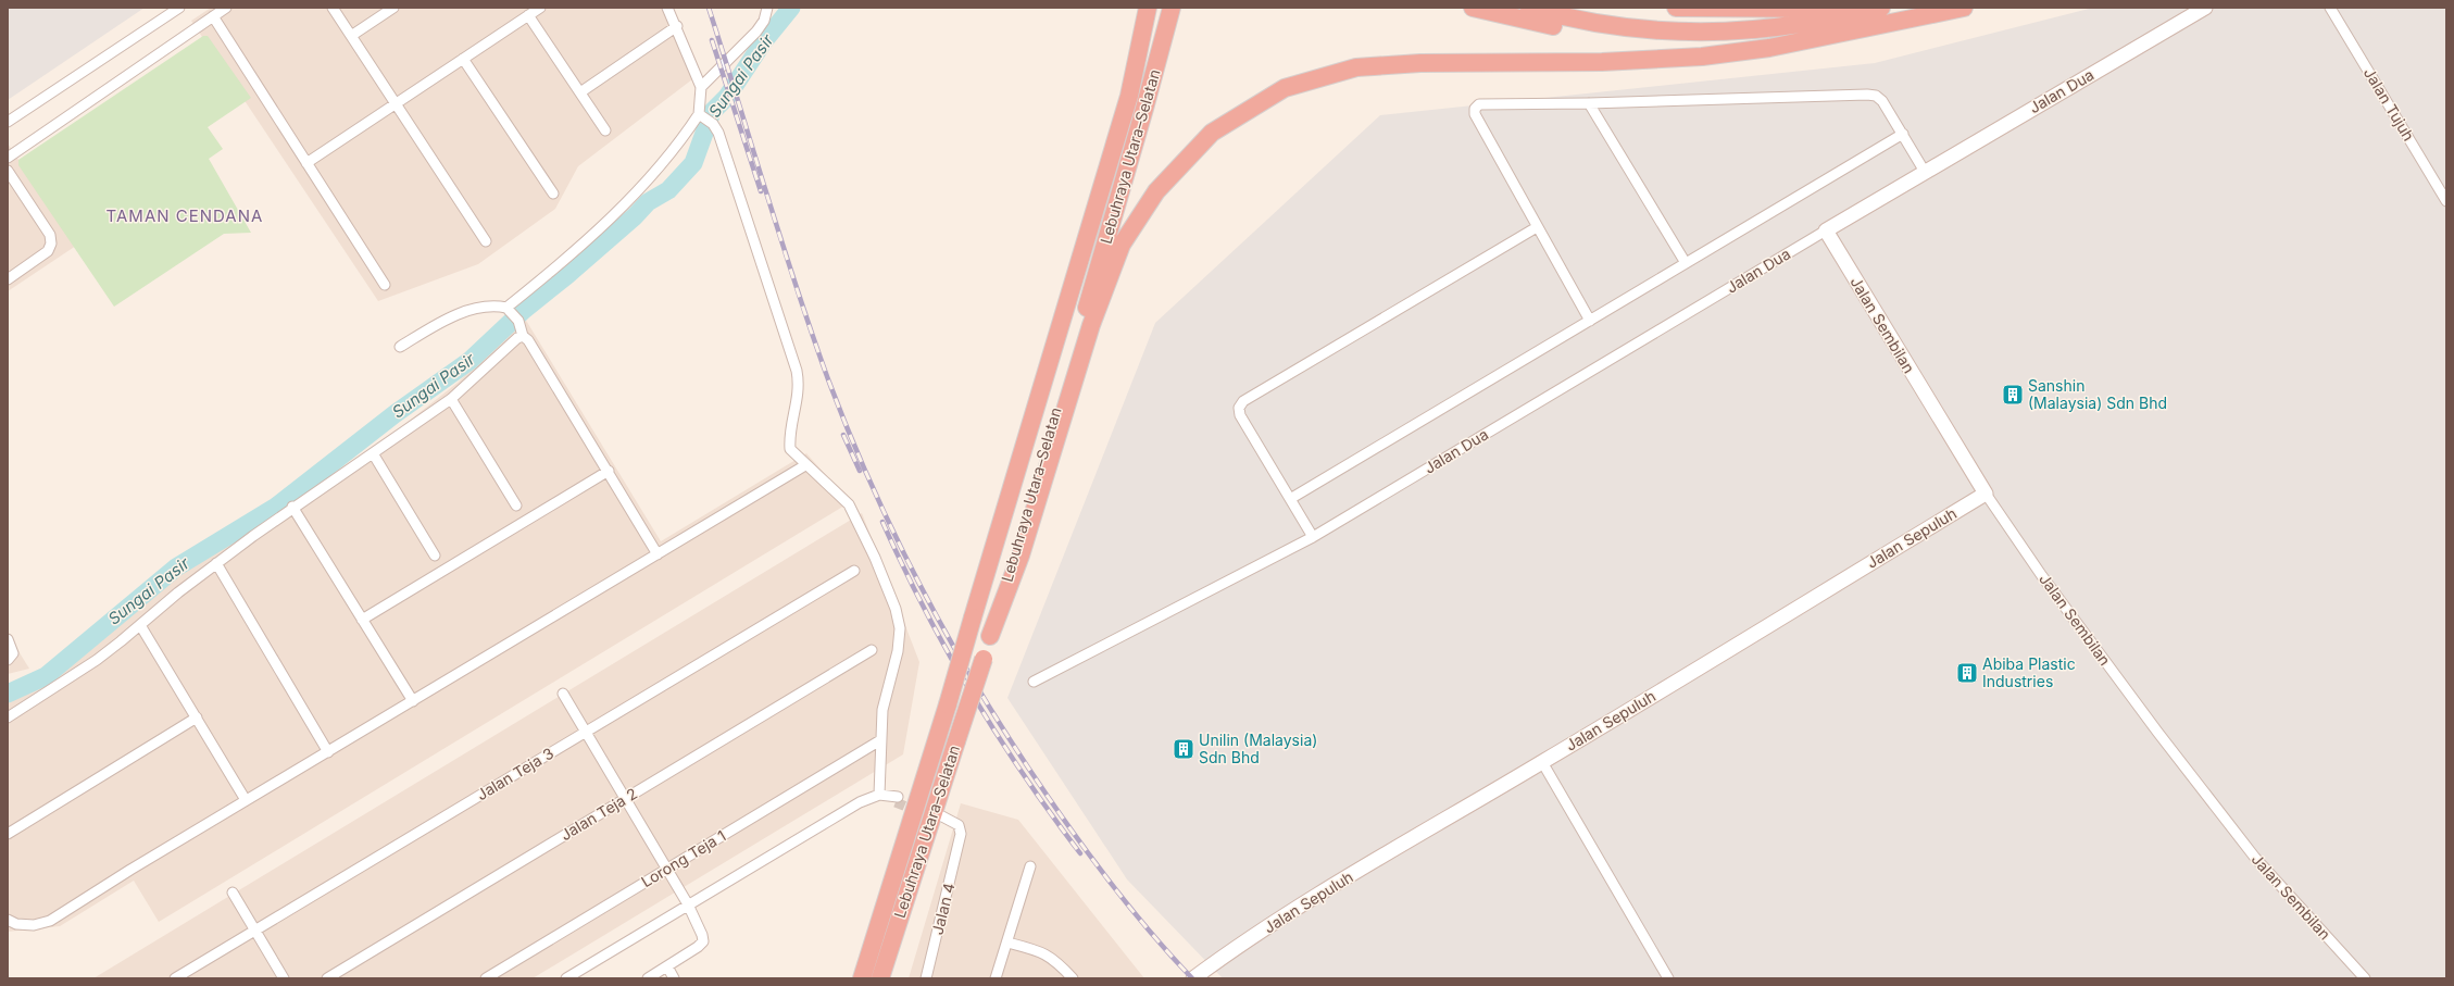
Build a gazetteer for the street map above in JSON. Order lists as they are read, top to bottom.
{
  "streets": {
    "highway": ["Lebuhraya Utara–Selatan"],
    "main road": ["Jalan Dua", "Jalan Sembilan", "Jalan Sepuluh"],
    "street": [
      "Jalan Tujuh",
      "Jalan Teja 3",
      "Jalan Teja 2",
      "Lorong Teja 1",
      "Jalan 4"
    ]
  },
  "crossings": [
    ["Jalan Dua", "Jalan Sembilan"],
    ["Jalan Sembilan", "Jalan Sepuluh"]
  ],
  "districts": ["TAMAN CENDANA"],
  "water": ["Sungai Pasir"],
  "places": {
    "building": ["Sanshin (Malaysia) Sdn Bhd", "Abiba Plastic Industries", "Unilin (Malaysia) Sdn Bhd"]
  }
}
